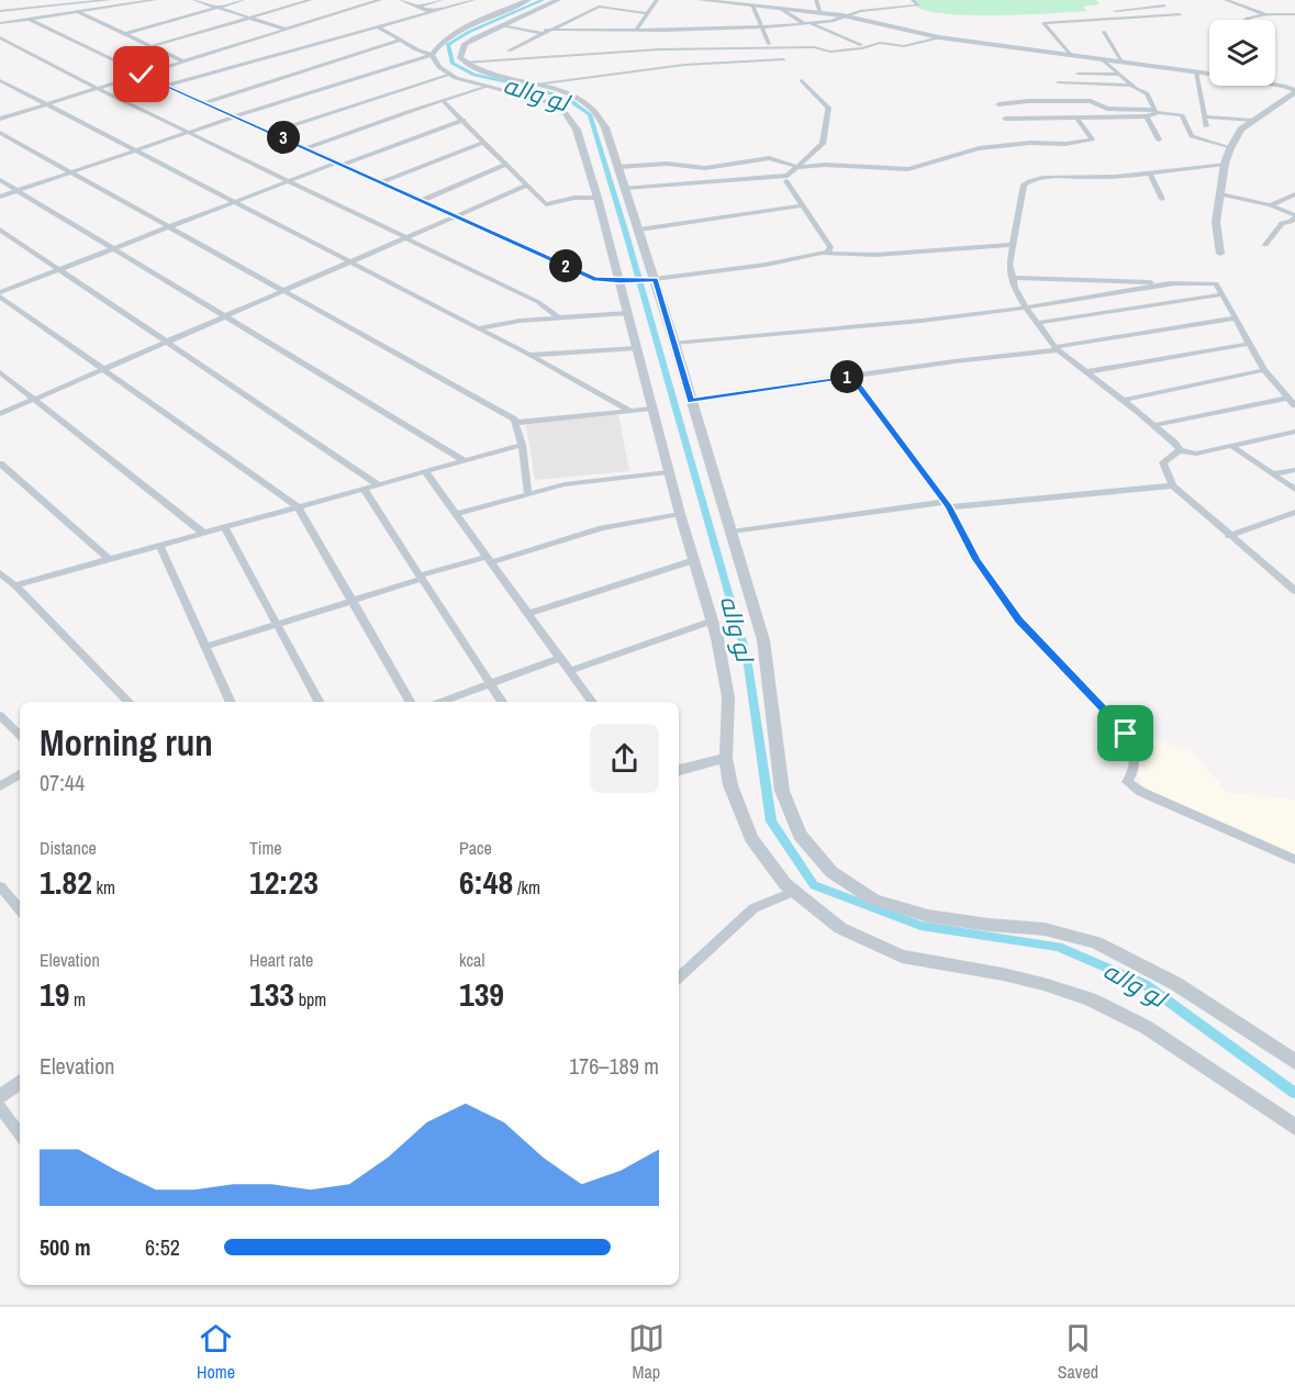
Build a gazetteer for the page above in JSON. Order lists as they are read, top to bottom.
{
  "water": ["لو واله"],
  "page": {
    "pins": ["3", "2", "1"],
    "heading": ["Morning run", "07:44"],
    "stats": [
      ["Distance", "1.82 km"],
      ["Time", "12:23"],
      ["Pace", "6:48 /km"],
      ["Elevation", "19 m"],
      ["Heart rate", "133 bpm"],
      ["kcal", "139"]
    ],
    "chart": ["Elevation", "176–189 m"],
    "list": [
      {
        "name": "500 m",
        "note": "6:52"
      }
    ],
    "tabs": ["Home", "Map", "Saved"]
  }
}
